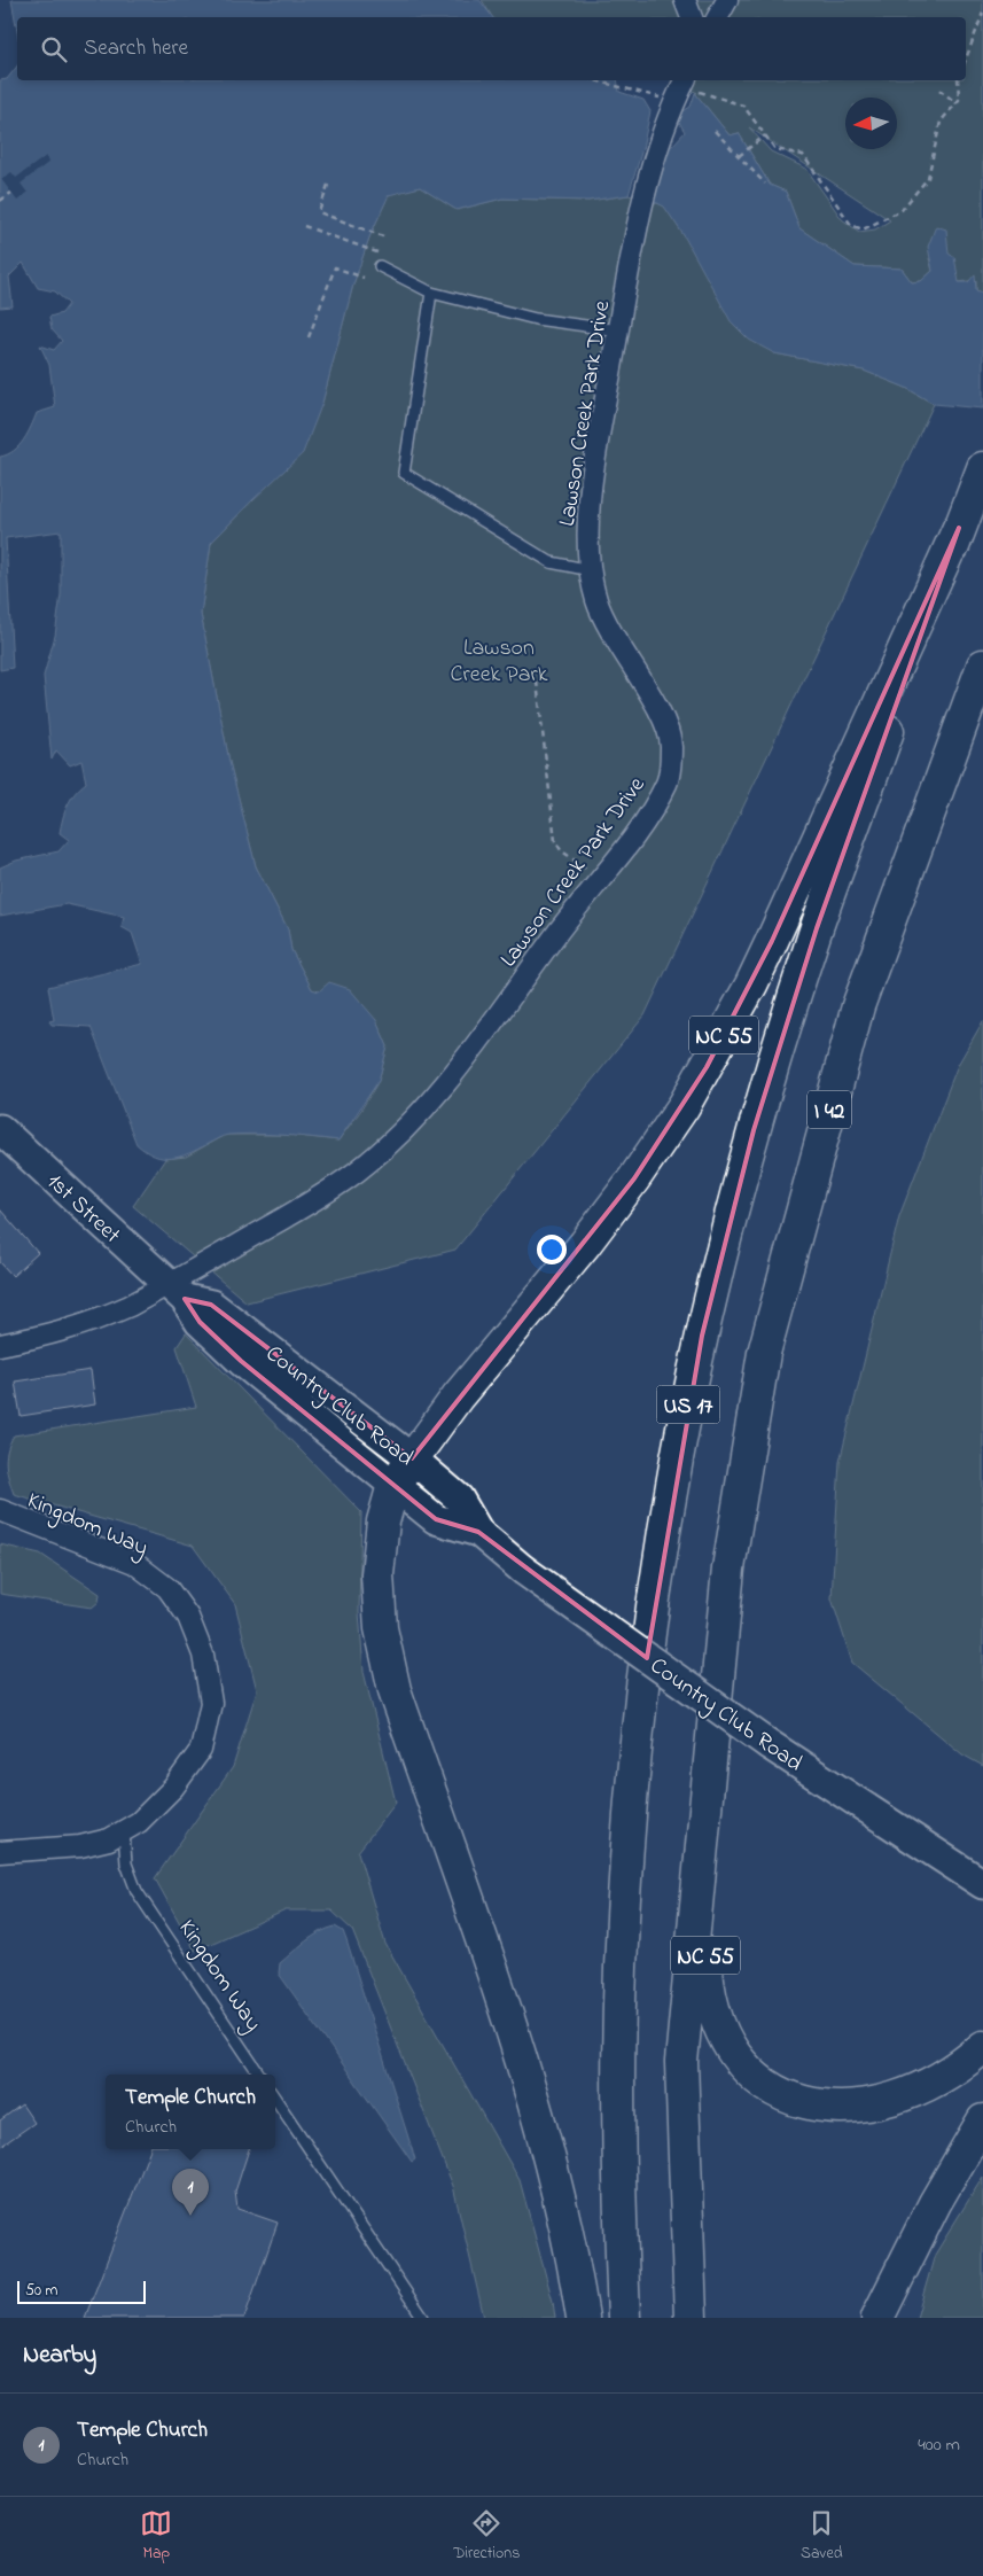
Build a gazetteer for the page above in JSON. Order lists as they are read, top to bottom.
{
  "streets": {
    "highway": ["NC 55", "I 42", "US 17"],
    "main road": ["1st Street", "Country Club Road"],
    "street": ["Lawson Creek Park Drive", "Kingdom Way"]
  },
  "crossings": [
    ["Lawson Creek Park Drive", "1st Street"],
    ["Lawson Creek Park Drive", "Country Club Road"],
    ["NC 55", "I 42"],
    ["NC 55", "Country Club Road"],
    ["NC 55", "US 17"],
    ["1st Street", "Country Club Road"]
  ],
  "parks": ["Lawson Creek Park"],
  "scale_bar": "50 m",
  "north": "left",
  "page": {
    "search": "Search here",
    "popup": ["Temple Church", "Church"],
    "pins": "1",
    "scale": "50 m",
    "heading": "Nearby",
    "list": [
      {
        "mark": "1",
        "name": "Temple Church",
        "note": "Church",
        "value": "400 m"
      }
    ],
    "nav": ["Map", "Directions", "Saved"]
  }
}
